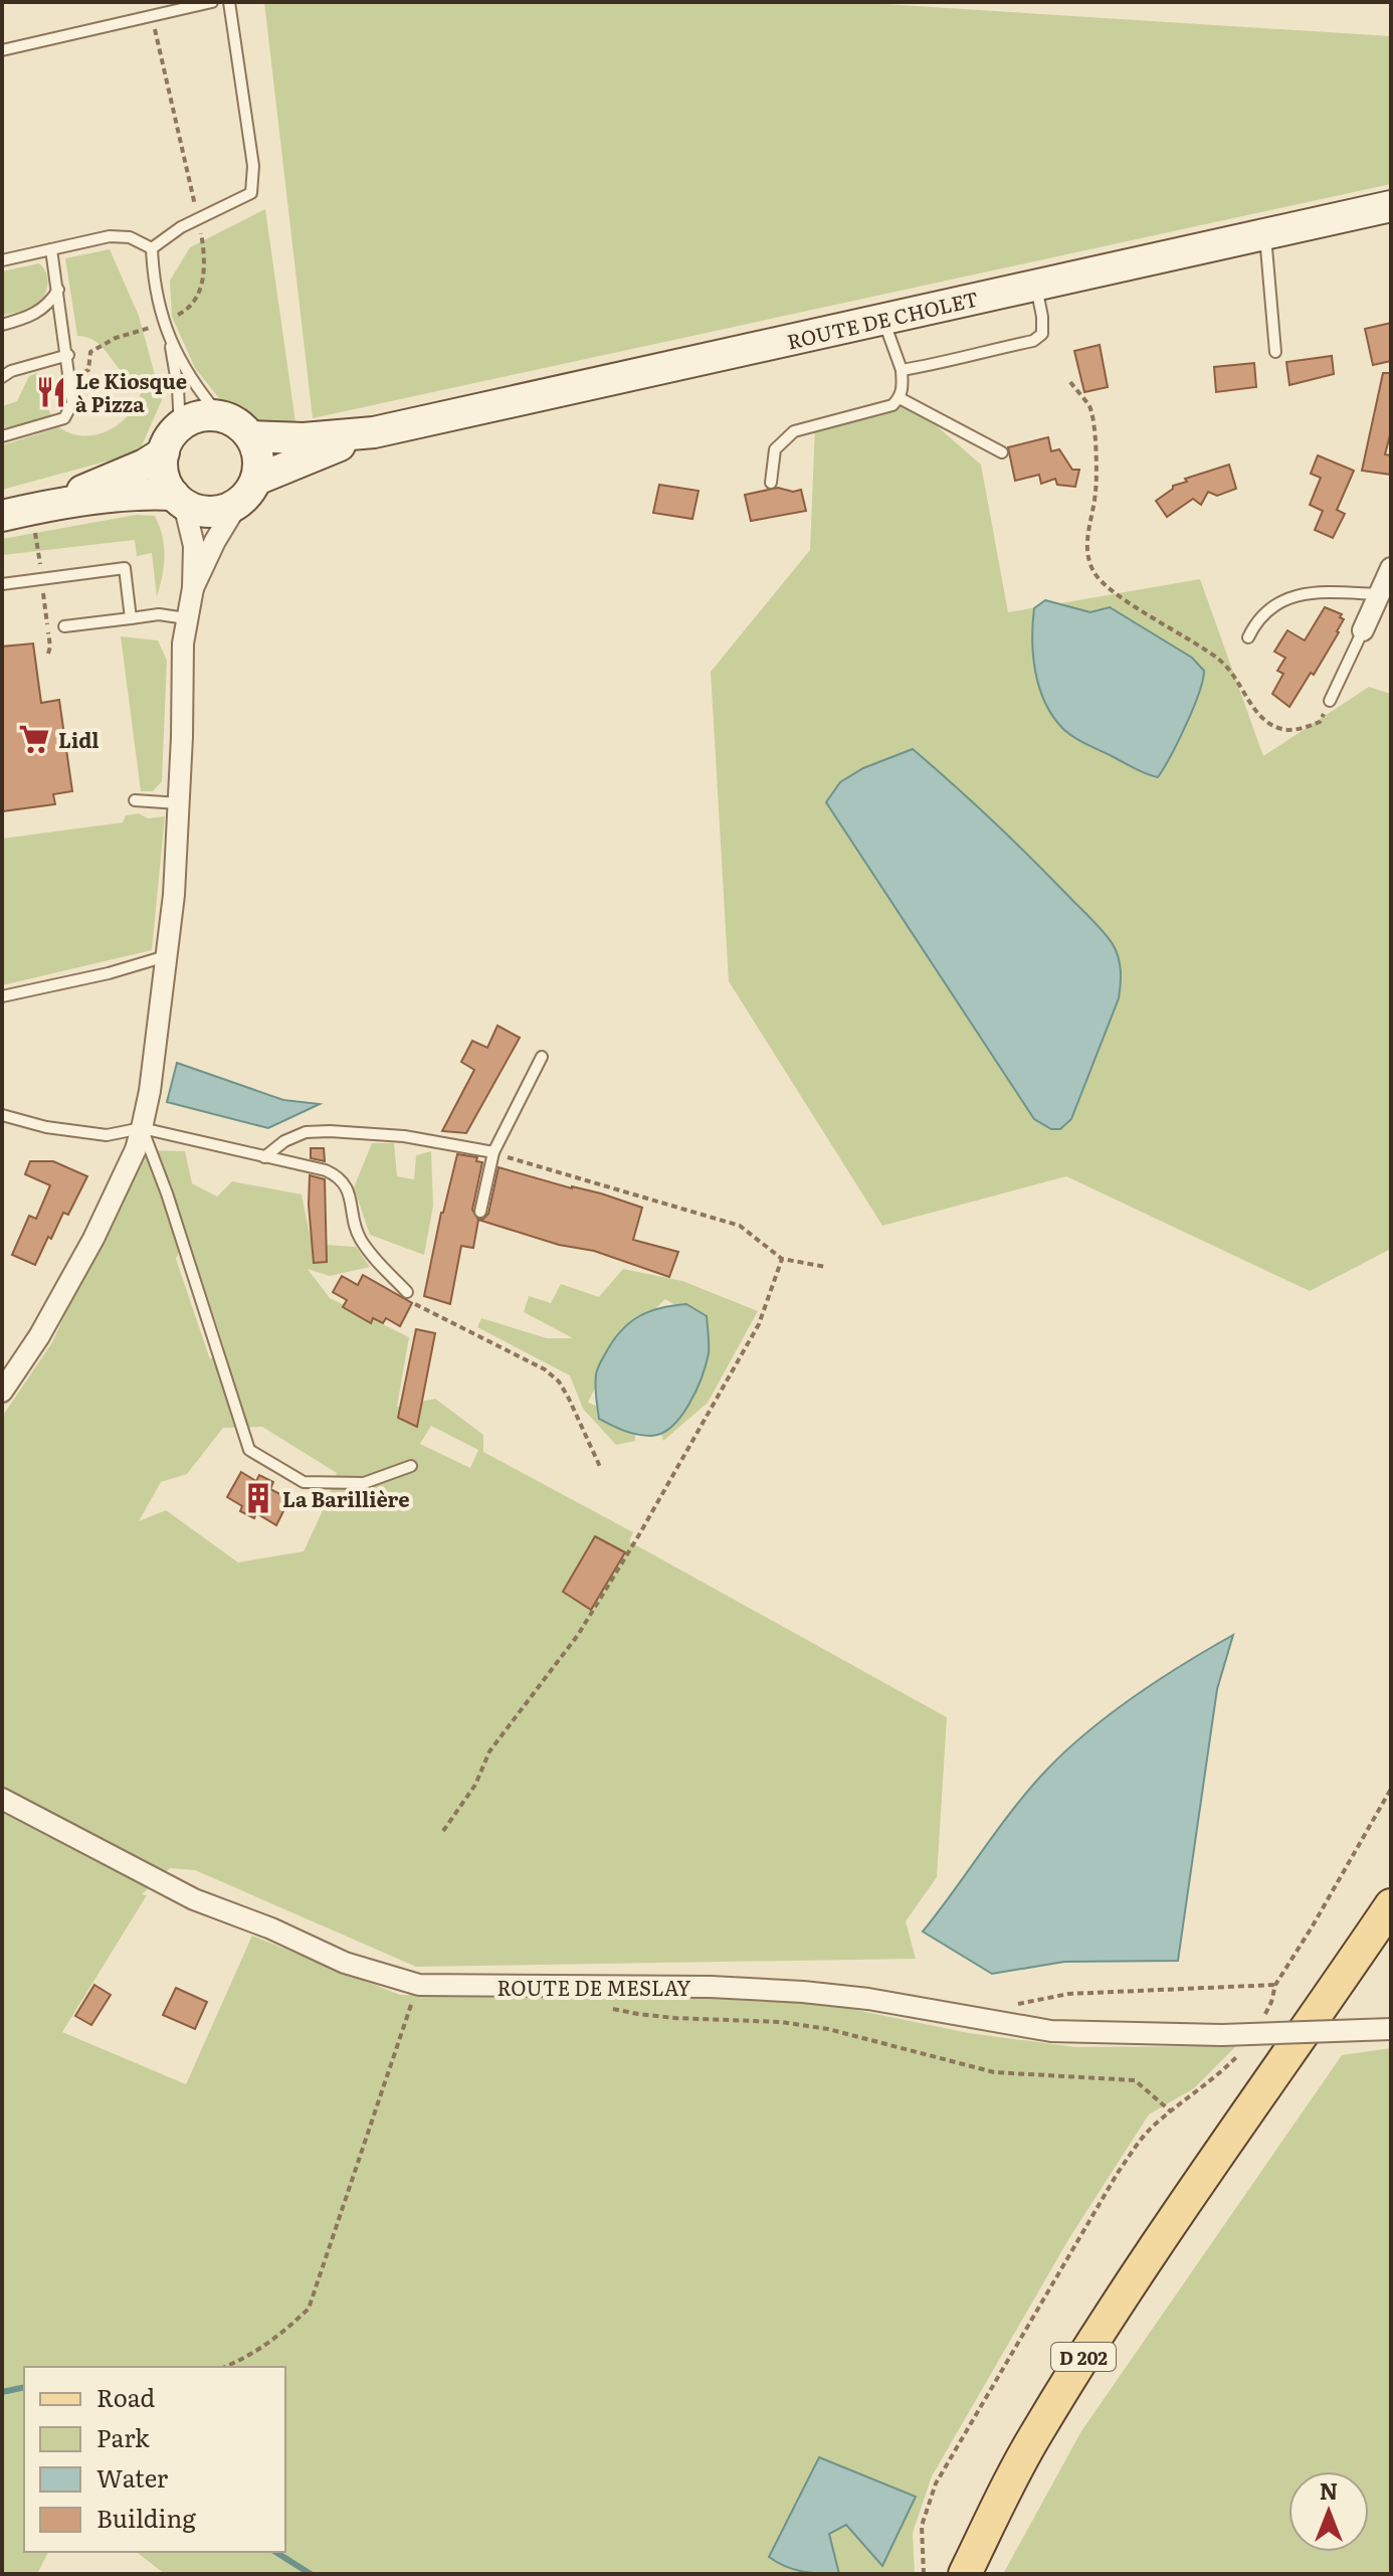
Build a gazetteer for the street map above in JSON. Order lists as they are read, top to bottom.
{
  "streets": {
    "main road": ["ROUTE DE CHOLET", "D 202"],
    "street": ["ROUTE DE MESLAY"]
  },
  "places": {
    "restaurant": ["Le Kiosque à Pizza"],
    "supermarket": ["Lidl"],
    "building": ["La Barillière"]
  },
  "legend": [
    "Road",
    "Park",
    "Water",
    "Building"
  ],
  "north": "top"
}
